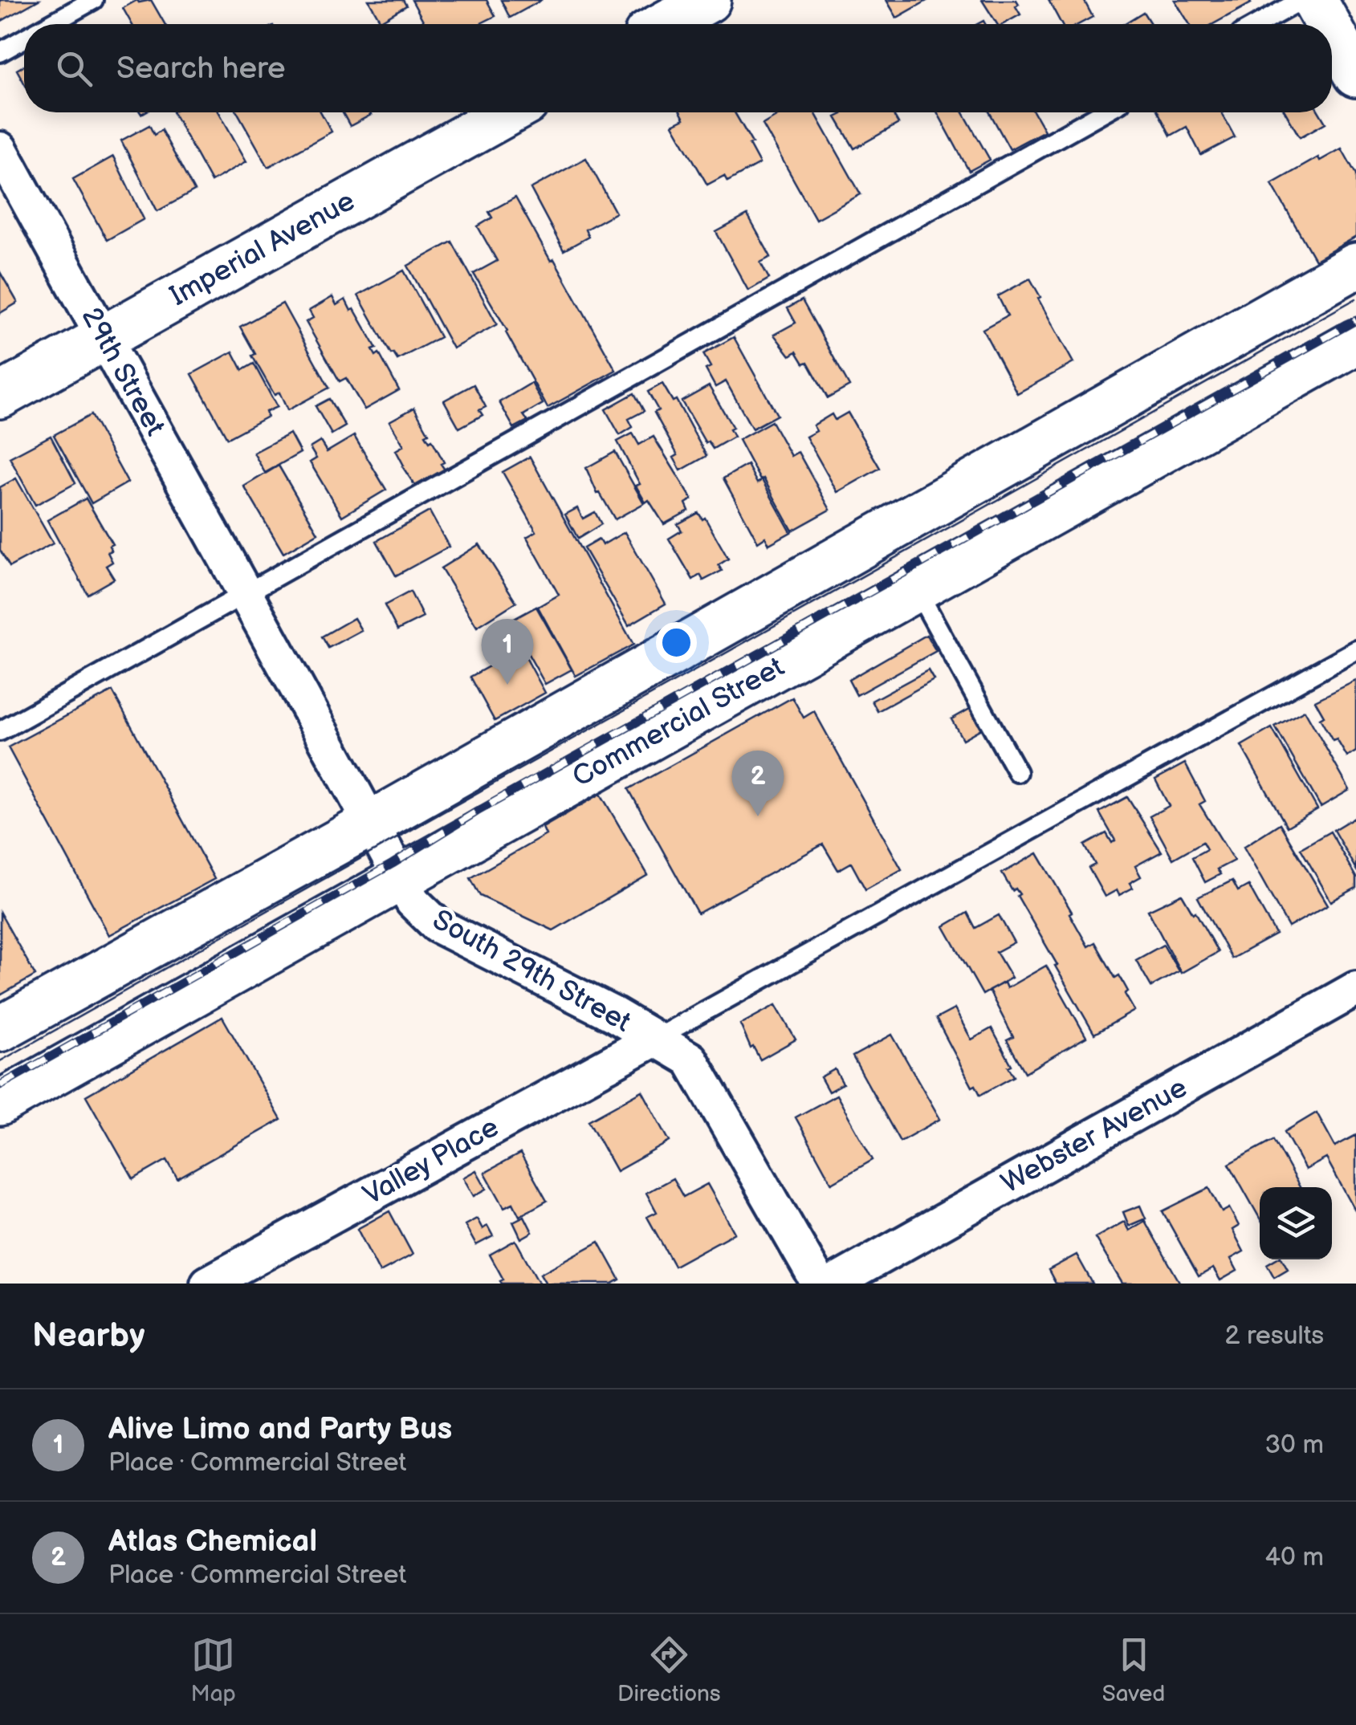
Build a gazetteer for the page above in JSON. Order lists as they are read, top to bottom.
{
  "streets": {
    "main road": ["Imperial Avenue", "Commercial Street"],
    "street": [
      "29th Street",
      "South 29th Street",
      "Webster Avenue",
      "Valley Place"
    ]
  },
  "crossings": [
    ["Imperial Avenue", "29th Street"],
    ["29th Street", "South 29th Street"],
    ["Commercial Street", "South 29th Street"],
    ["South 29th Street", "Valley Place"]
  ],
  "page": {
    "search": "Search here",
    "pins": ["1", "2"],
    "heading": ["Nearby", "2 results"],
    "list": [
      {
        "mark": "1",
        "name": "Alive Limo and Party Bus",
        "note": "Place · Commercial Street",
        "value": "30 m"
      },
      {
        "mark": "2",
        "name": "Atlas Chemical",
        "note": "Place · Commercial Street",
        "value": "40 m"
      }
    ],
    "nav": ["Map", "Directions", "Saved"]
  }
}
